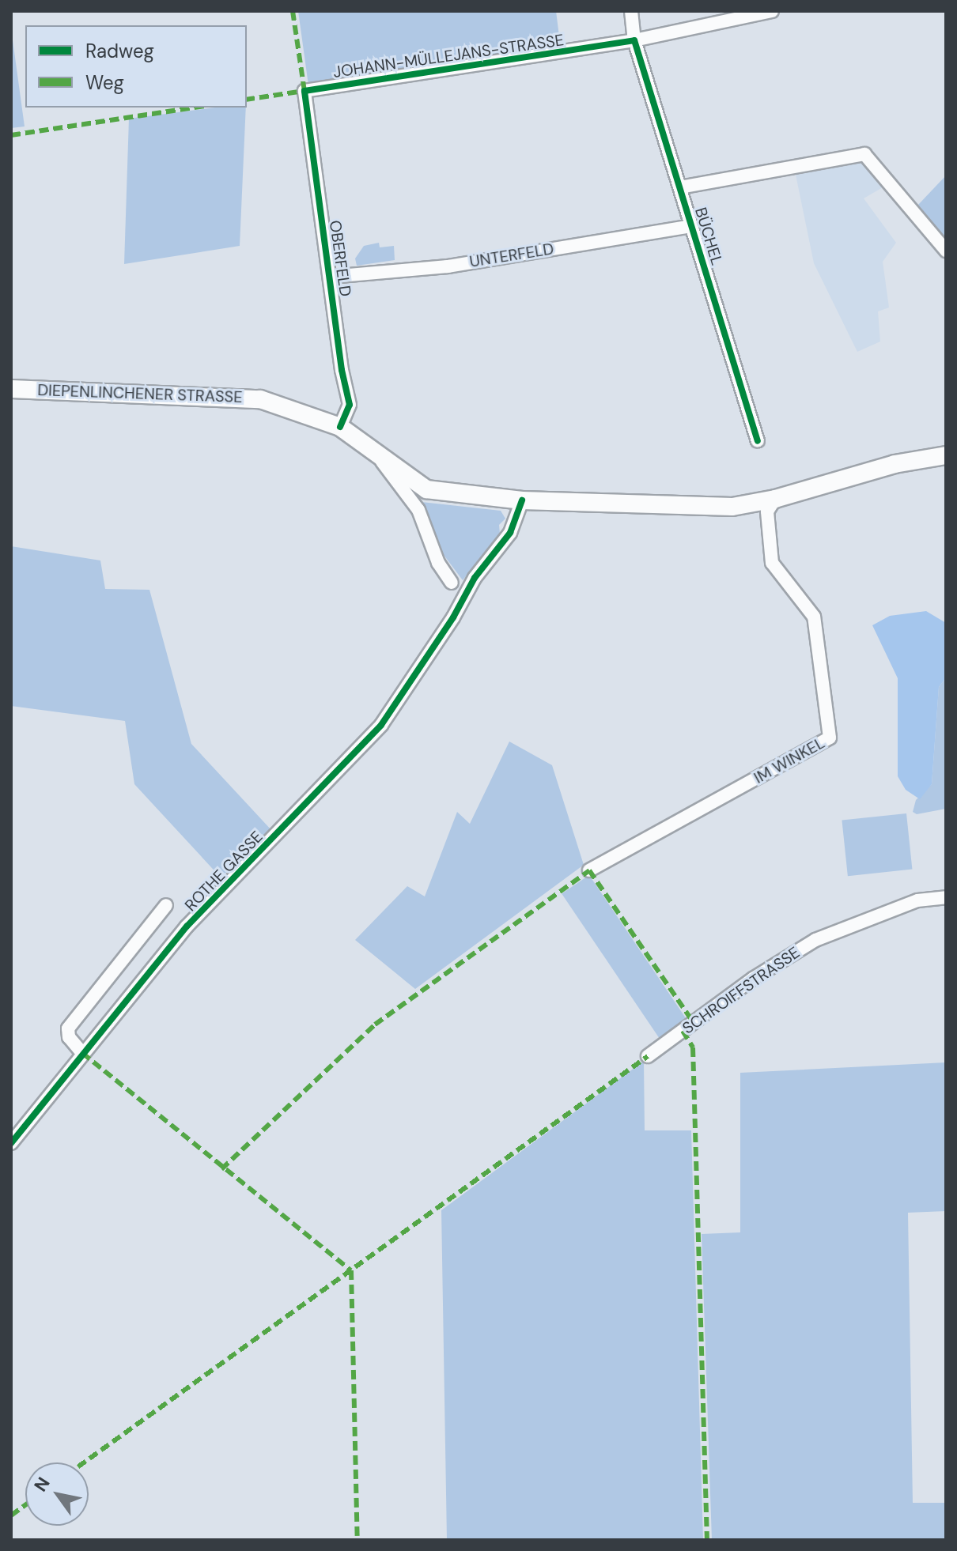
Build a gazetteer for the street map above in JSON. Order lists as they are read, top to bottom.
{
  "streets": {
    "street": [
      "JOHANN-MÜLLEJANS-STRASSE",
      "BÜCHEL",
      "UNTERFELD",
      "OBERFELD",
      "DIEPENLINCHENER STRASSE",
      "IM WINKEL",
      "ROTHE GASSE",
      "SCHROIFFSTRASSE"
    ]
  },
  "crossings": [
    ["JOHANN-MÜLLEJANS-STRASSE", "BÜCHEL"],
    ["JOHANN-MÜLLEJANS-STRASSE", "OBERFELD"],
    ["BÜCHEL", "UNTERFELD"],
    ["UNTERFELD", "OBERFELD"],
    ["OBERFELD", "DIEPENLINCHENER STRASSE"],
    ["DIEPENLINCHENER STRASSE", "IM WINKEL"],
    ["DIEPENLINCHENER STRASSE", "ROTHE GASSE"]
  ],
  "legend": ["Radweg", "Weg"],
  "north": "top left"
}
